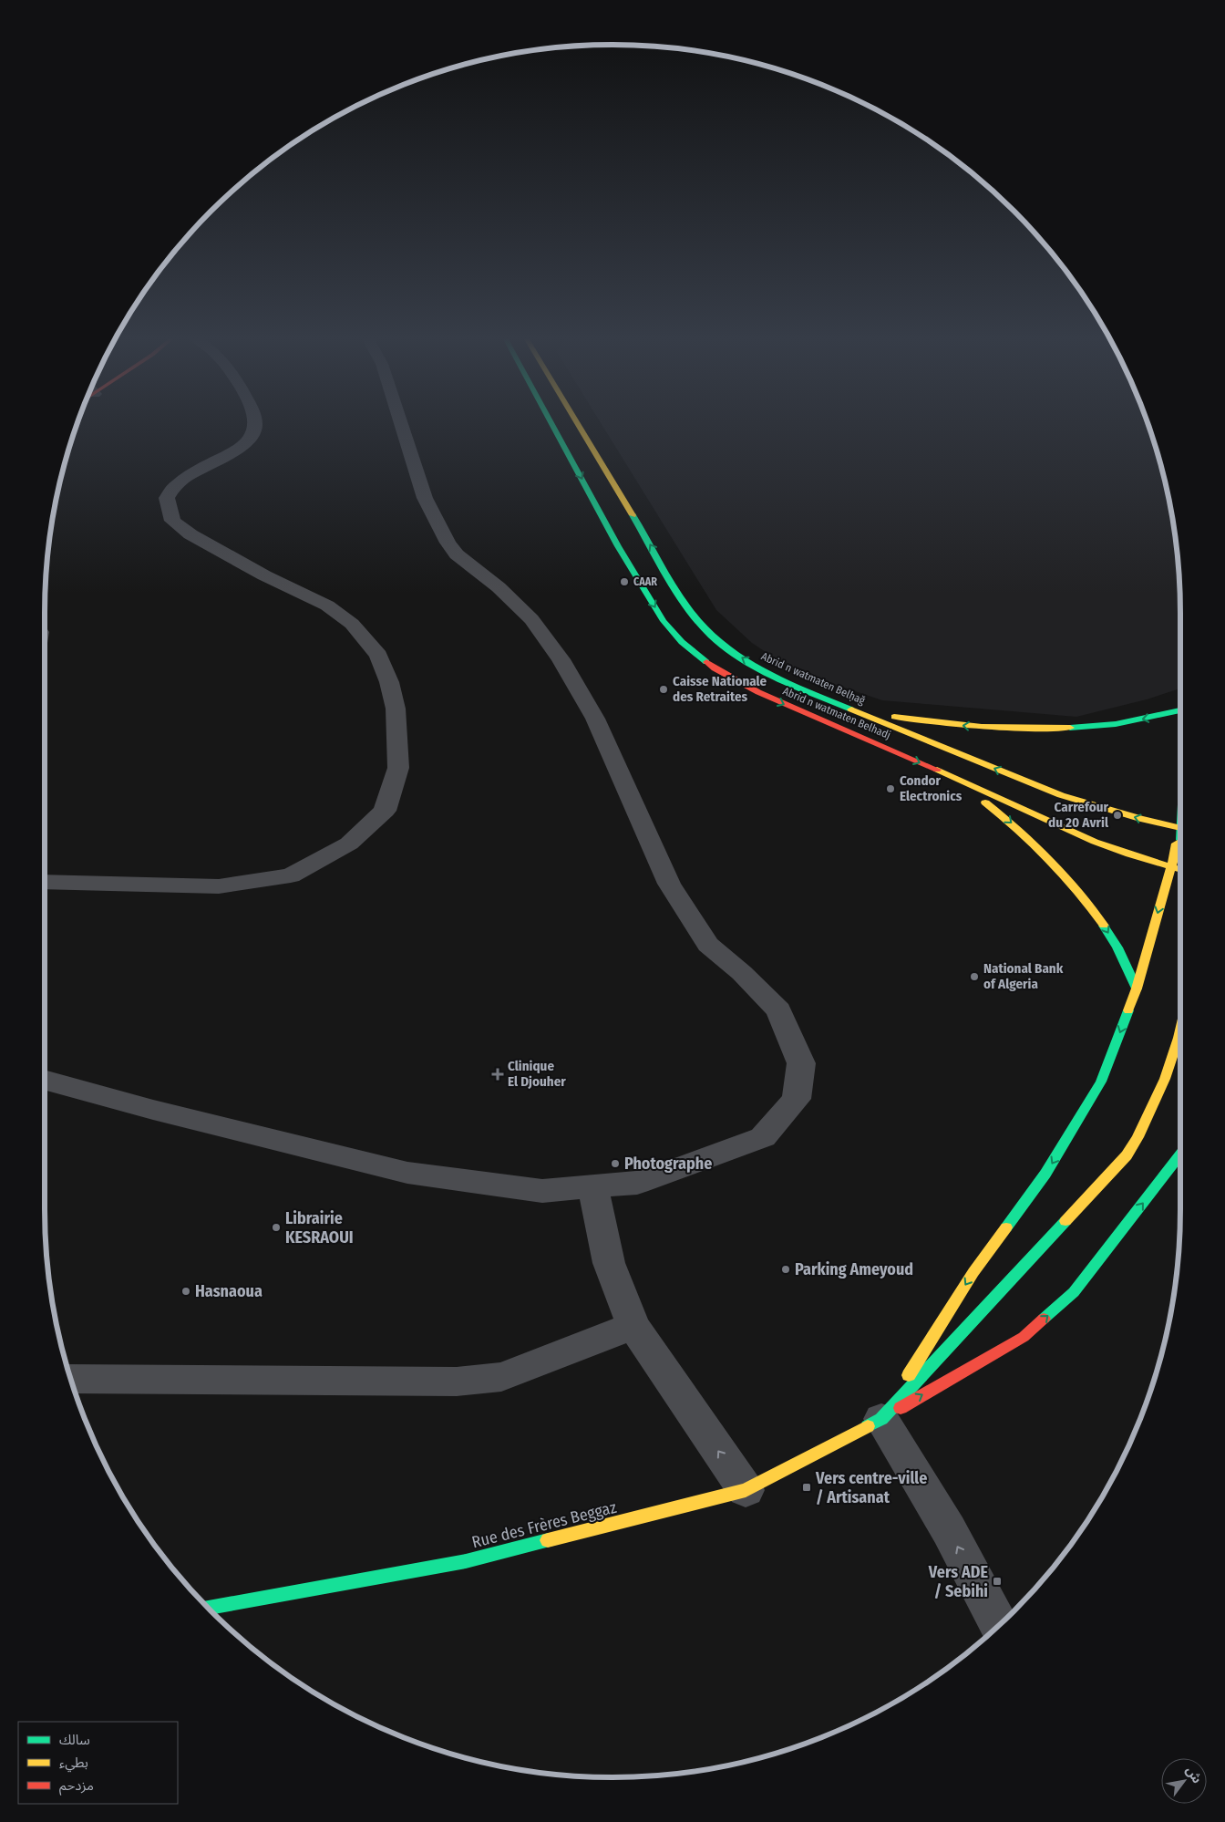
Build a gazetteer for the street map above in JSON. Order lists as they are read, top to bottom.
{
  "streets": {
    "main road": ["Abrid n watmaten Belḥaǧ", "Abrid n watmaten Belhadj", "Rue des Frères Beggaz"]
  },
  "one_way": ["Abrid n watmaten Belḥaǧ", "Abrid n watmaten Belhadj"],
  "places": {
    "other": [
      "CAAR",
      "Caisse Nationale des Retraites",
      "Condor Electronics",
      "Carrefour du 20 Avril",
      "National Bank of Algeria",
      "Photographe",
      "Librairie KESRAOUI",
      "Parking Ameyoud",
      "Hasnaoua"
    ],
    "health": ["Clinique El Djouher"],
    "transit": ["Vers centre-ville / Artisanat", "Vers ADE / Sebihi"]
  },
  "legend": ["سالك", "بطيء", "مزدحم"],
  "north": "top right"
}
